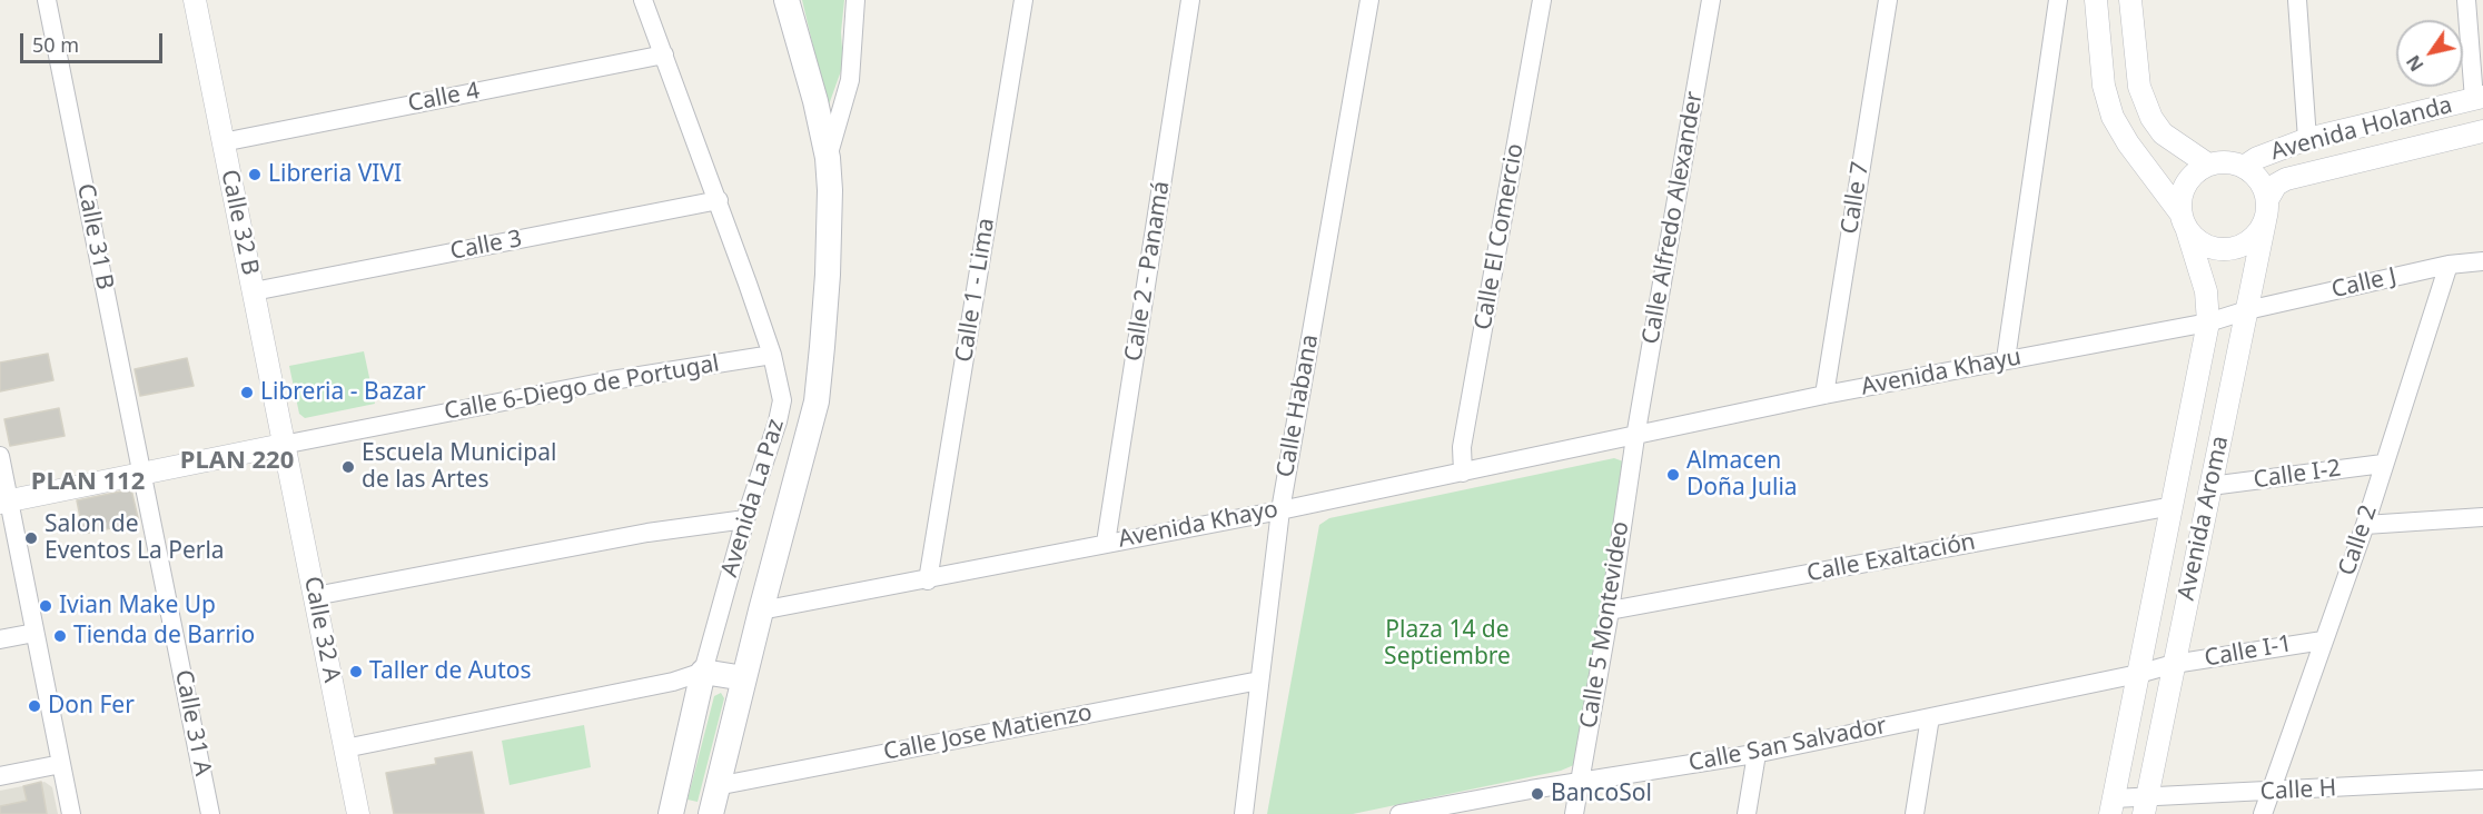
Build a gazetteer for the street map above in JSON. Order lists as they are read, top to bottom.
{
  "streets": {
    "main road": ["Avenida La Paz"],
    "street": [
      "Calle 4",
      "Avenida Holanda",
      "Calle 7",
      "Calle Alfredo Alexander",
      "Calle 32 B",
      "Calle 31 B",
      "Calle El Comercio",
      "Calle 3",
      "Calle 2 - Panamá",
      "Calle J",
      "Calle 1 - Lima",
      "Avenida Khayu",
      "Calle 6-Diego de Portugal",
      "Calle Habana",
      "Calle I-2",
      "Avenida Aroma",
      "Avenida Khayo",
      "Calle 2",
      "Calle Exaltación",
      "Calle 5 Montevideo",
      "Calle 32 A",
      "Calle I-1",
      "Calle 31 A",
      "Calle Jose Matienzo",
      "Calle San Salvador",
      "Calle H"
    ]
  },
  "crossings": [
    ["Calle 4", "Calle 32 B"],
    ["Calle 4", "Avenida La Paz"],
    ["Avenida Holanda", "Avenida Aroma"],
    ["Calle 7", "Avenida Khayu"],
    ["Calle Alfredo Alexander", "Avenida Khayu"],
    ["Calle Alfredo Alexander", "Avenida Khayo"],
    ["Calle Alfredo Alexander", "Calle 5 Montevideo"],
    ["Calle 32 B", "Calle 3"],
    ["Calle 32 B", "Calle 6-Diego de Portugal"],
    ["Calle 32 B", "Calle 32 A"],
    ["Calle 31 B", "Calle 6-Diego de Portugal"],
    ["Calle 31 B", "Calle 31 A"],
    ["Calle El Comercio", "Avenida Khayo"],
    ["Calle 3", "Avenida La Paz"],
    ["Calle 2 - Panamá", "Avenida Khayo"],
    ["Calle J", "Avenida Khayu"],
    ["Calle J", "Avenida Aroma"],
    ["Calle J", "Calle 2"],
    ["Calle 1 - Lima", "Avenida Khayo"],
    ["Avenida Khayu", "Avenida Aroma"],
    ["Avenida Khayu", "Avenida Khayo"],
    ["Avenida Khayu", "Calle 5 Montevideo"],
    ["Calle 6-Diego de Portugal", "Avenida La Paz"],
    ["Calle 6-Diego de Portugal", "Calle 32 A"],
    ["Calle 6-Diego de Portugal", "Calle 31 A"],
    ["Calle Habana", "Avenida Khayo"],
    ["Calle Habana", "Calle Jose Matienzo"],
    ["Calle I-2", "Avenida Aroma"],
    ["Calle I-2", "Calle 2"],
    ["Avenida La Paz", "Avenida Khayo"],
    ["Avenida La Paz", "Calle Jose Matienzo"],
    ["Avenida Aroma", "Calle Exaltación"],
    ["Avenida Aroma", "Calle I-1"],
    ["Avenida Aroma", "Calle San Salvador"],
    ["Avenida Aroma", "Calle H"],
    ["Avenida Khayo", "Calle 5 Montevideo"],
    ["Calle 2", "Calle I-1"],
    ["Calle 2", "Calle H"],
    ["Calle Exaltación", "Calle 5 Montevideo"],
    ["Calle 5 Montevideo", "Calle San Salvador"],
    ["Calle I-1", "Calle San Salvador"]
  ],
  "districts": ["PLAN 220", "PLAN 112"],
  "parks": ["Plaza 14 de Septiembre"],
  "places": [
    "Libreria VIVI",
    "Libreria - Bazar",
    "Escuela Municipal de las Artes",
    "Almacen Doña Julia",
    "Salon de Eventos La Perla",
    "Ivian Make Up",
    "Tienda de Barrio",
    "Taller de Autos",
    "Don Fer",
    "BancoSol"
  ],
  "scale_bar": "50 m",
  "north": "bottom left"
}
